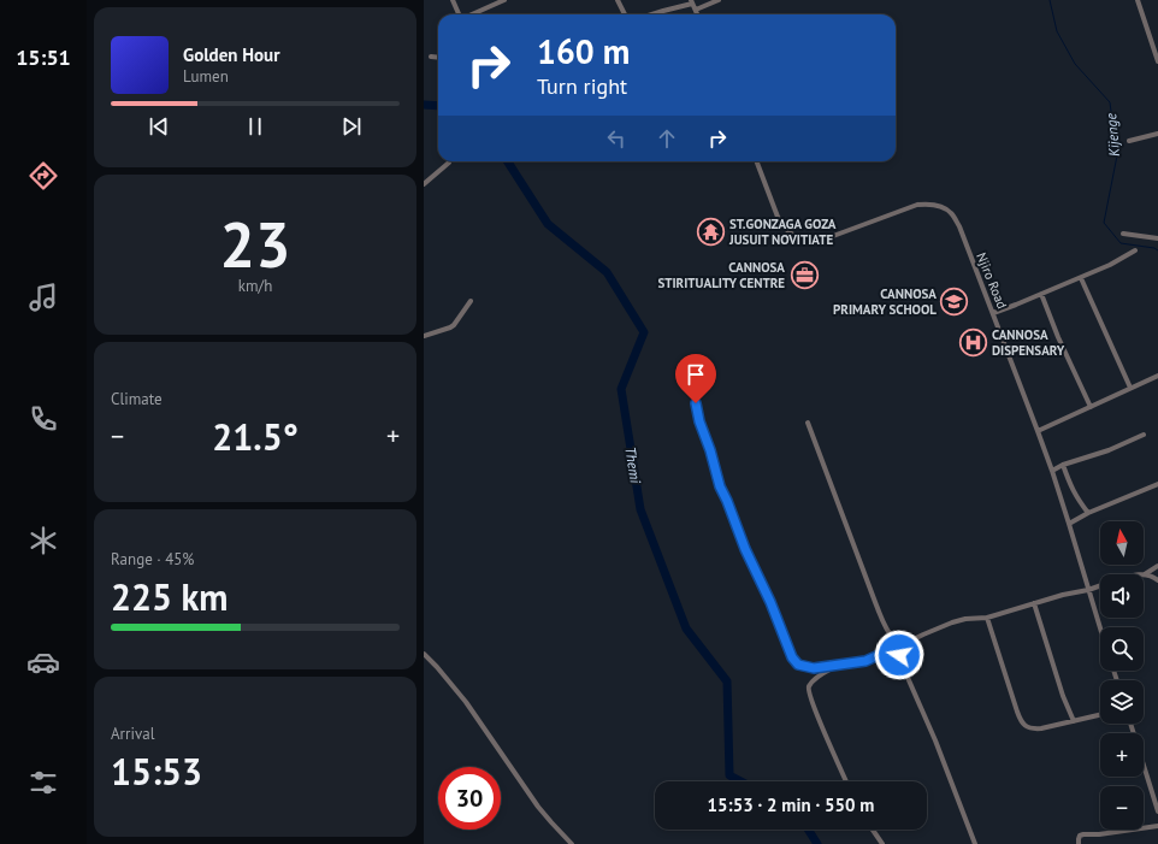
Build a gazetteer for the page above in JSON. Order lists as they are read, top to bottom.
{
  "streets": {
    "street": ["Njiro Road"]
  },
  "water": ["Kijenge", "Themi"],
  "places": {
    "temple": ["ST.GONZAGA GOZA JUSUIT NOVITIATE"],
    "office": ["CANNOSA STIRITUALITY CENTRE"],
    "school or university": ["CANNOSA PRIMARY SCHOOL"],
    "hospital": ["CANNOSA DISPENSARY"]
  },
  "north": "top",
  "page": {
    "tabs": "15:51",
    "turn": ["160 m", "Turn right"],
    "song": ["Golden Hour", "Lumen"],
    "tile": [
      ["23", "km/h"],
      "Climate",
      ["Range · 45%", "225 km"],
      ["Arrival", "15:53"]
    ],
    "heat": ["−", "21.5°", "+"],
    "map_buttons": ["+", "−"],
    "limit": "30",
    "trip": "15:53 · 2 min · 550 m"
  }
}
